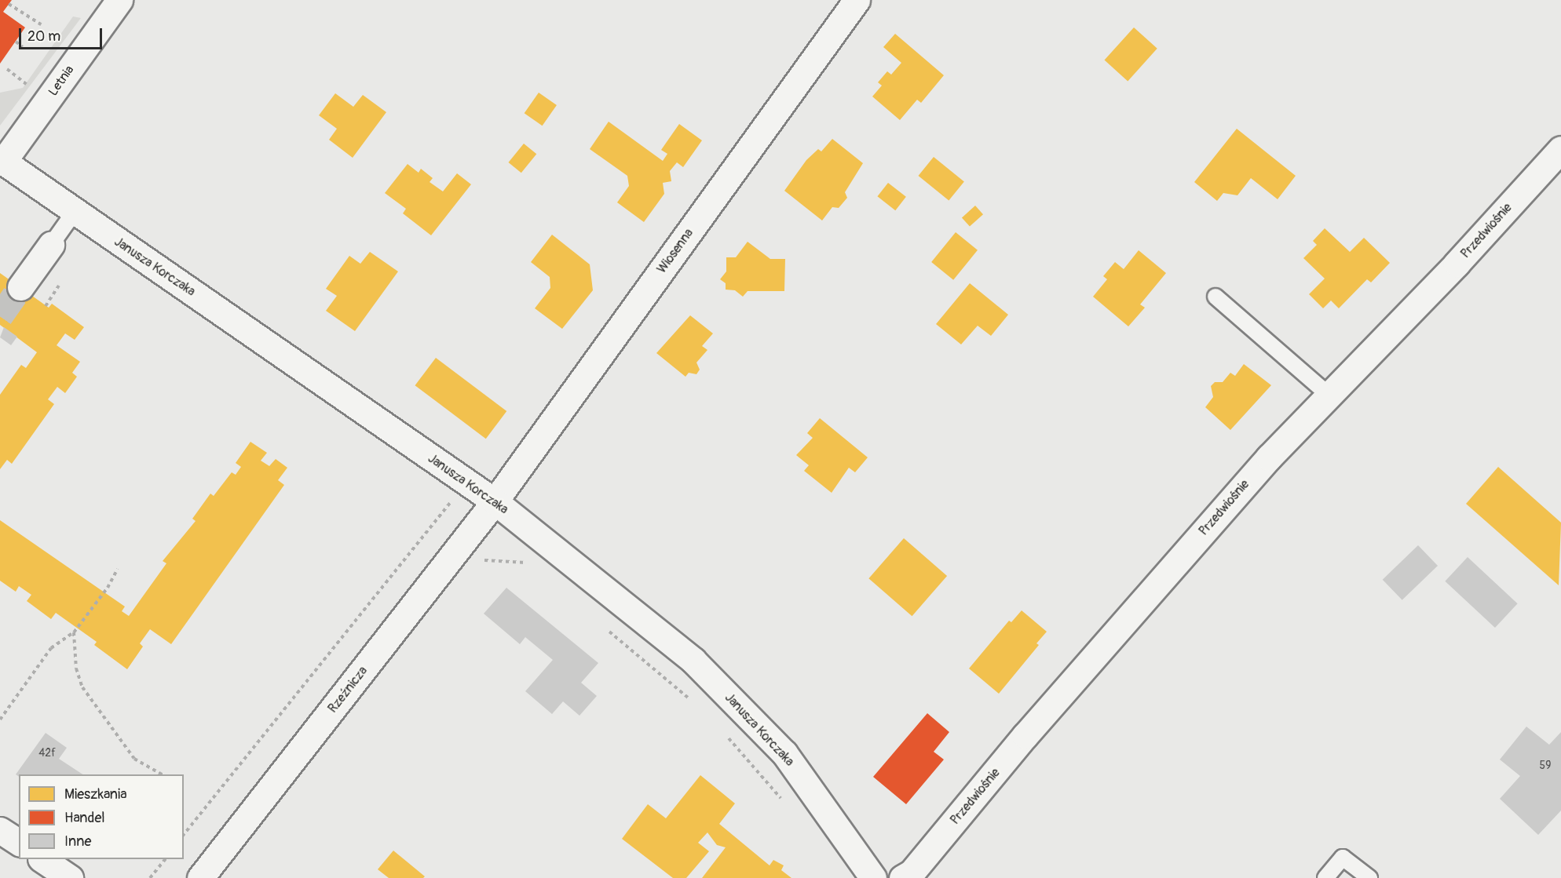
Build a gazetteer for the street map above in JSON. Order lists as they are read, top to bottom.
{
  "streets": {
    "street": [
      "Letnia",
      "Przedwiośnie",
      "Wiosenna",
      "Janusza Korczaka",
      "Rzeźnicza"
    ]
  },
  "crossings": [
    ["Letnia", "Janusza Korczaka"],
    ["Wiosenna", "Janusza Korczaka"],
    ["Wiosenna", "Rzeźnicza"],
    ["Janusza Korczaka", "Rzeźnicza"]
  ],
  "house_numbers": ["42f", "59"],
  "legend": ["Mieszkania", "Handel", "Inne"],
  "scale_bar": "20 m"
}
